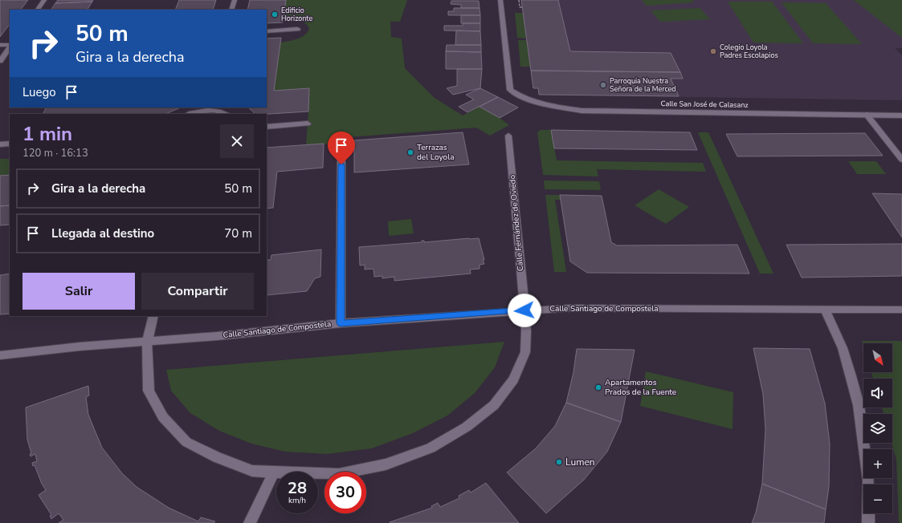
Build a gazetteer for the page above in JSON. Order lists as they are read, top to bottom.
{
  "streets": {
    "street": ["Calle San José de Calasanz", "Calle Fernández de Oviedo", "Calle Santiago de Compostela"]
  },
  "crossings": [
    ["Calle Fernández de Oviedo", "Calle Santiago de Compostela"]
  ],
  "places": [
    "Edificio Horizonte",
    "Colegio Loyola Padres Escolapios",
    "Parroquia Nuestra Señora de la Merced",
    "Terrazas del Loyola",
    "Apartamentos Prados de la Fuente",
    "Lumen"
  ],
  "north": "bottom right",
  "page": {
    "turn": ["50 m", "Gira a la derecha"],
    "then": "Luego",
    "heading": ["1 min", "120 m · 16:13"],
    "list": [
      {
        "name": "Gira a la derecha",
        "value": "50 m"
      },
      {
        "name": "Llegada al destino",
        "value": "70 m"
      }
    ],
    "buttons": ["Salir", "Compartir"],
    "map_buttons": ["+", "−"],
    "speed": "28 km/h",
    "limit": "30"
  }
}
